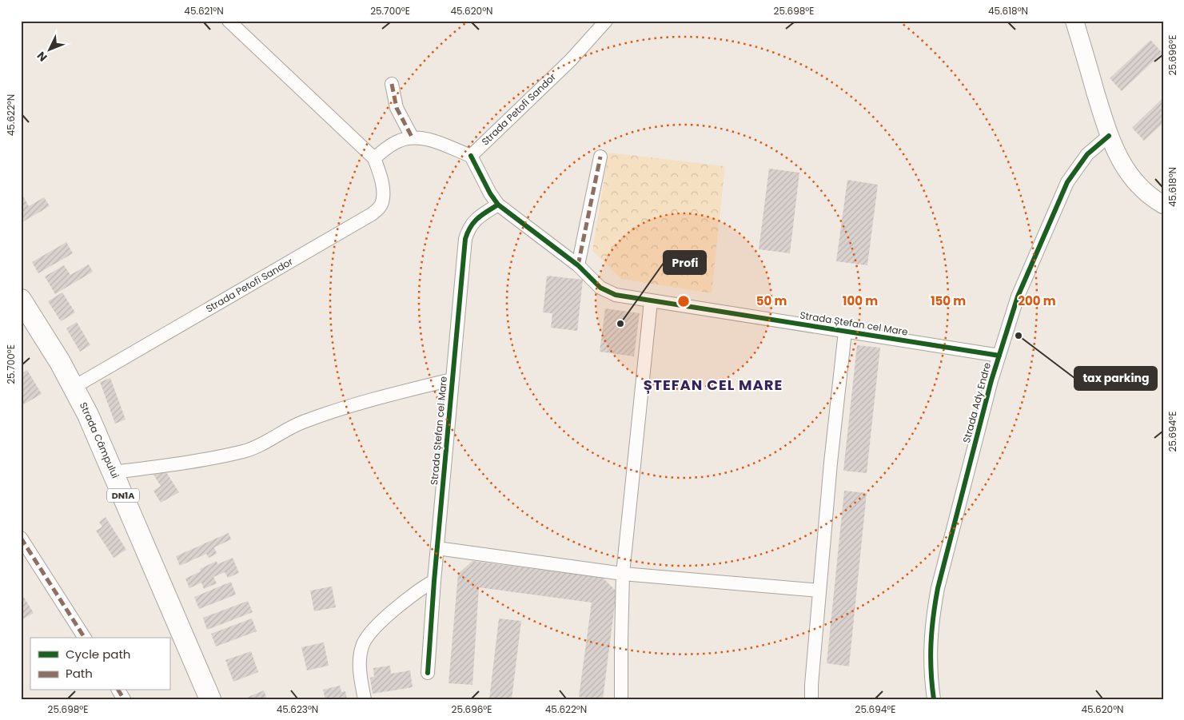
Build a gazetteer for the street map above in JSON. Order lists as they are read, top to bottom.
{
  "streets": {
    "main road": ["Strada Câmpului", "DN1A"],
    "street": ["Strada Petofi Sandor", "Strada Ștefan cel Mare", "Strada Ady Endre"]
  },
  "crossings": [
    ["Strada Petofi Sandor", "Strada Ștefan cel Mare"],
    ["Strada Petofi Sandor", "Strada Câmpului"],
    ["Strada Ștefan cel Mare", "Strada Ady Endre"],
    ["Strada Ștefan cel Mare", "Strada Câmpului"]
  ],
  "districts": ["ȘTEFAN CEL MARE"],
  "places": ["Profi", "tax parking"],
  "legend": ["Cycle path", "Path"],
  "north": "bottom left",
  "coordinates": [
    "45.621°N",
    "25.700°E",
    "45.620°N",
    "25.698°E",
    "45.618°N",
    "25.696°E",
    "45.622°N",
    "25.694°E",
    "45.623°N"
  ],
  "rings": [
    "50 m",
    "100 m",
    "150 m",
    "200 m"
  ]
}
